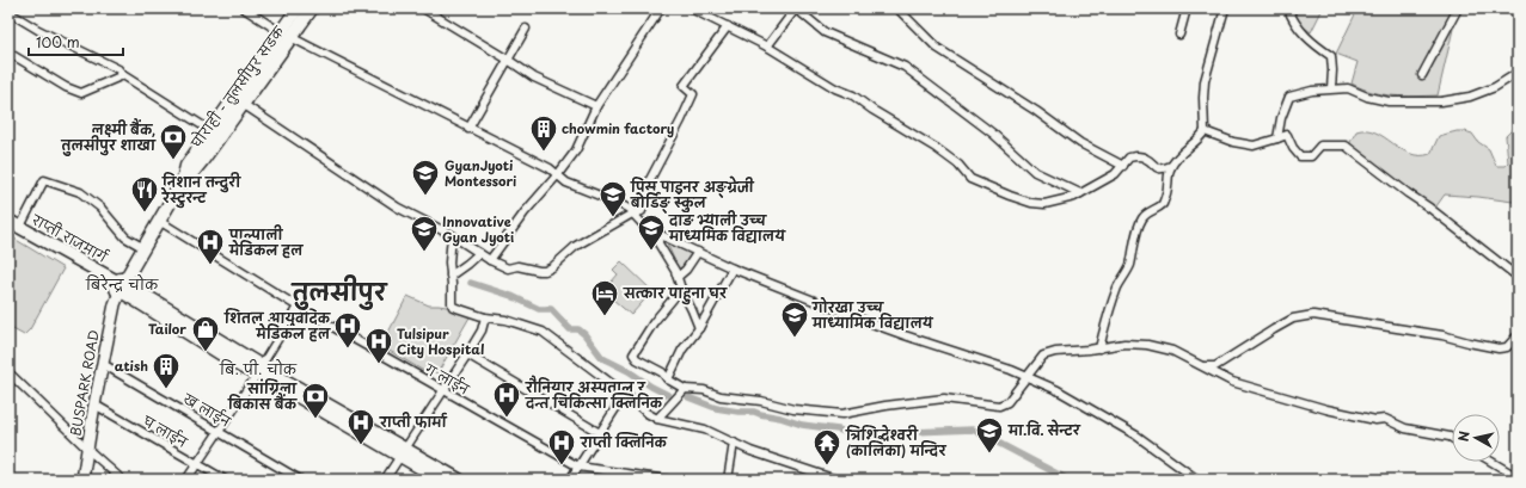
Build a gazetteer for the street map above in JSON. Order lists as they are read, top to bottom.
{
  "streets": {
    "main road": ["घोराही - तुलसीपुर सडक", "राप्ती राजमार्ग", "BUSPARK ROAD"],
    "street": ["ग लाईन", "ख लाईन", "घ लाईन"]
  },
  "crossings": [
    ["घोराही - तुलसीपुर सडक", "राप्ती राजमार्ग"],
    ["घोराही - तुलसीपुर सडक", "ग लाईन"],
    ["घोराही - तुलसीपुर सडक", "BUSPARK ROAD"],
    ["राप्ती राजमार्ग", "BUSPARK ROAD"],
    ["BUSPARK ROAD", "ख लाईन"],
    ["BUSPARK ROAD", "घ लाईन"]
  ],
  "districts": ["बिरेन्द्र चोक", "तुलसीपुर", "बि. पी. चोक"],
  "places": {
    "building": ["chowmin factory", "atish"],
    "bank": ["लक्ष्मी बैंक, तुलसीपुर शाखा", "सांग्रिला बिकास बैंक"],
    "school or university": [
      "GyanJyoti Montessori",
      "पिस पाइनर अङ्‍ग्रेजी बोर्डिङ् स्कुल",
      "दाङ भ्याली उच्च माध्यमिक विद्यालय",
      "Innovative Gyan Jyoti",
      "गोरखा उच्च माध्यामिक विद्यालय",
      "मा.वि. सेन्टर"
    ],
    "restaurant": ["निशान तन्दुरी रेस्टुरन्ट"],
    "hospital": [
      "पाल्पाली मेडिकल हल",
      "शितल आयुर्वेदिक मेडिकल हल",
      "Tulsipur City Hospital",
      "रौनियार अस्पताल र दन्त चिकित्सा क्लिनिक",
      "राप्ती फार्मा",
      "राप्ती क्लिनिक"
    ],
    "hotel": ["सत्कार पाहुना घर"],
    "shop": ["Tailor"],
    "temple": ["त्रिशिद्धेश्वरी (कालिका) मन्दिर"]
  },
  "scale_bar": "100 m",
  "north": "left"
}
